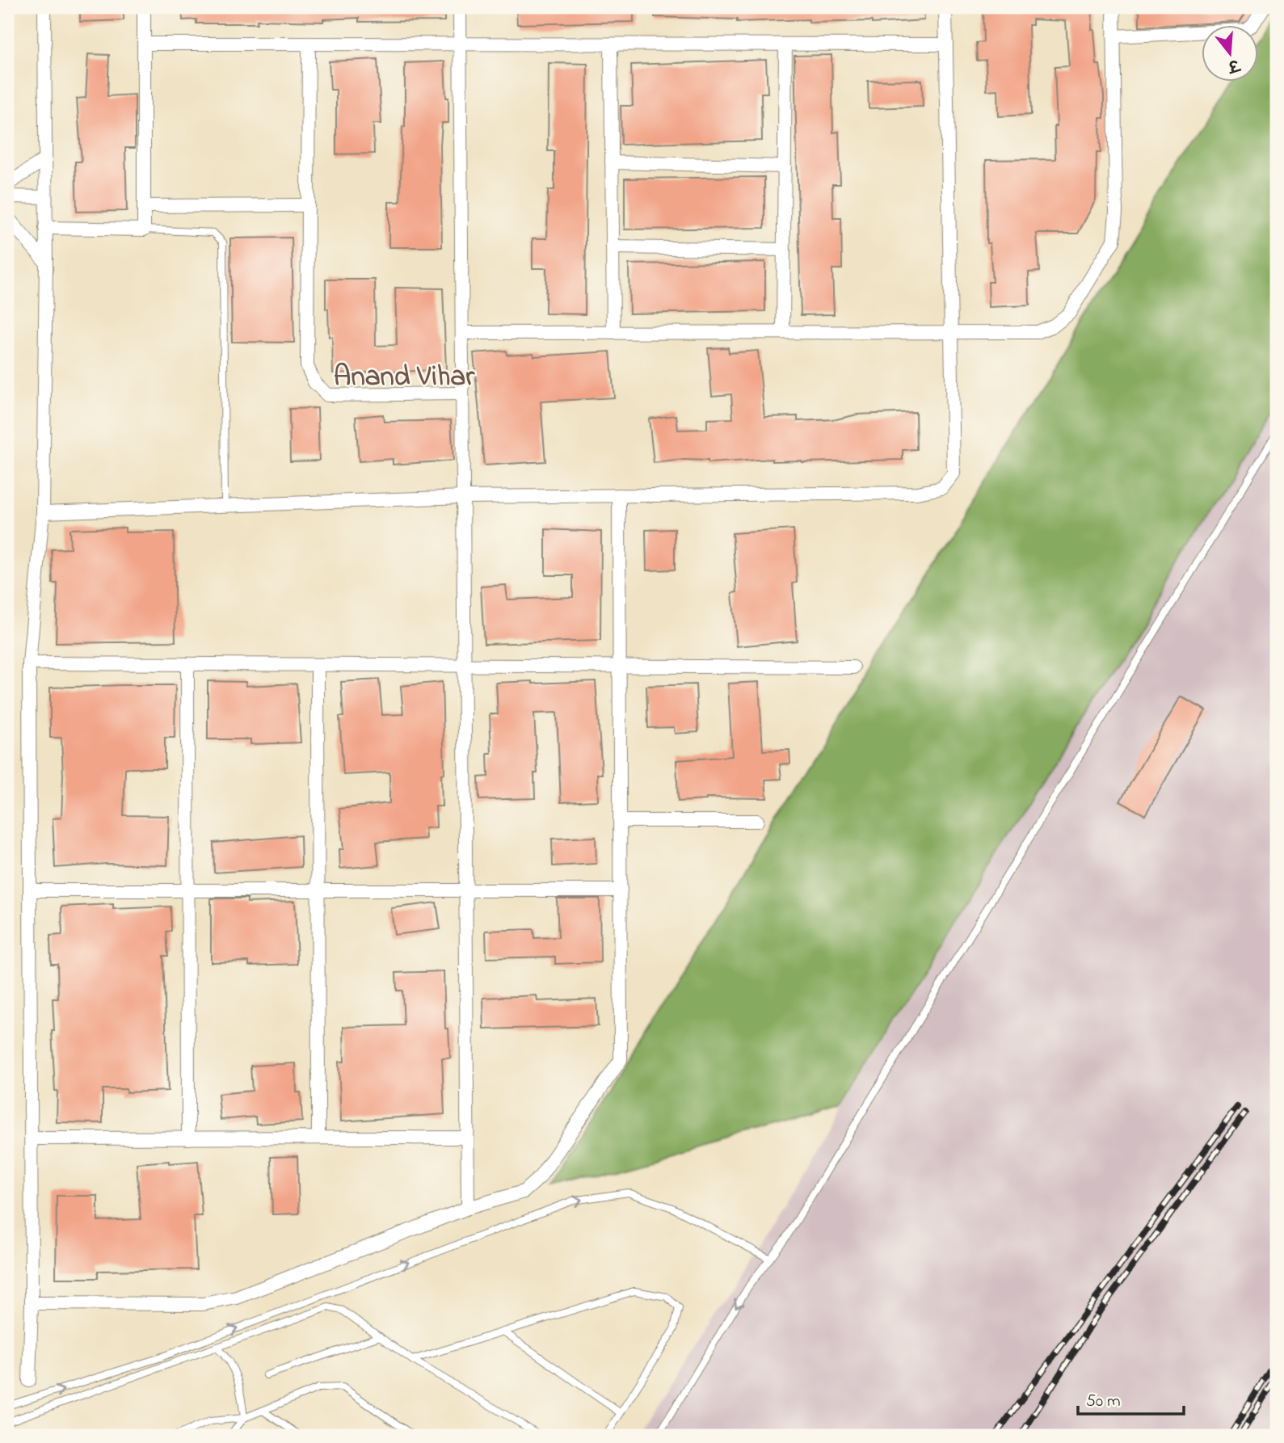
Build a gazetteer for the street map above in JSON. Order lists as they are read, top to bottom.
{
  "districts": ["Anand Vihar"],
  "scale_bar": "50 m",
  "north": "bottom"
}
